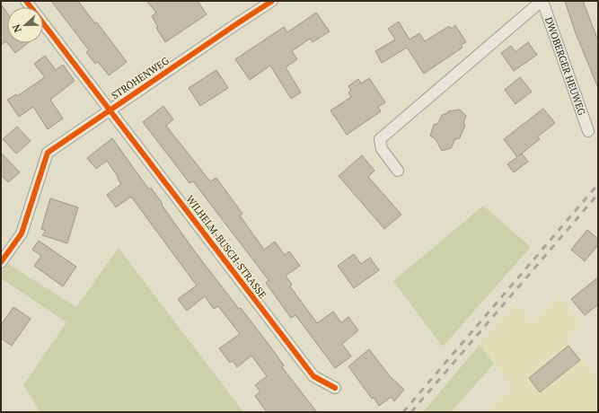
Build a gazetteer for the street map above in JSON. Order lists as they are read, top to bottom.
{
  "streets": {
    "street": ["DWOBERGER HEUWEG", "STRÖHENWEG", "WILHELM-BUSCH-STRASSE"]
  },
  "crossings": [
    ["STRÖHENWEG", "WILHELM-BUSCH-STRASSE"]
  ],
  "north": "left"
}
